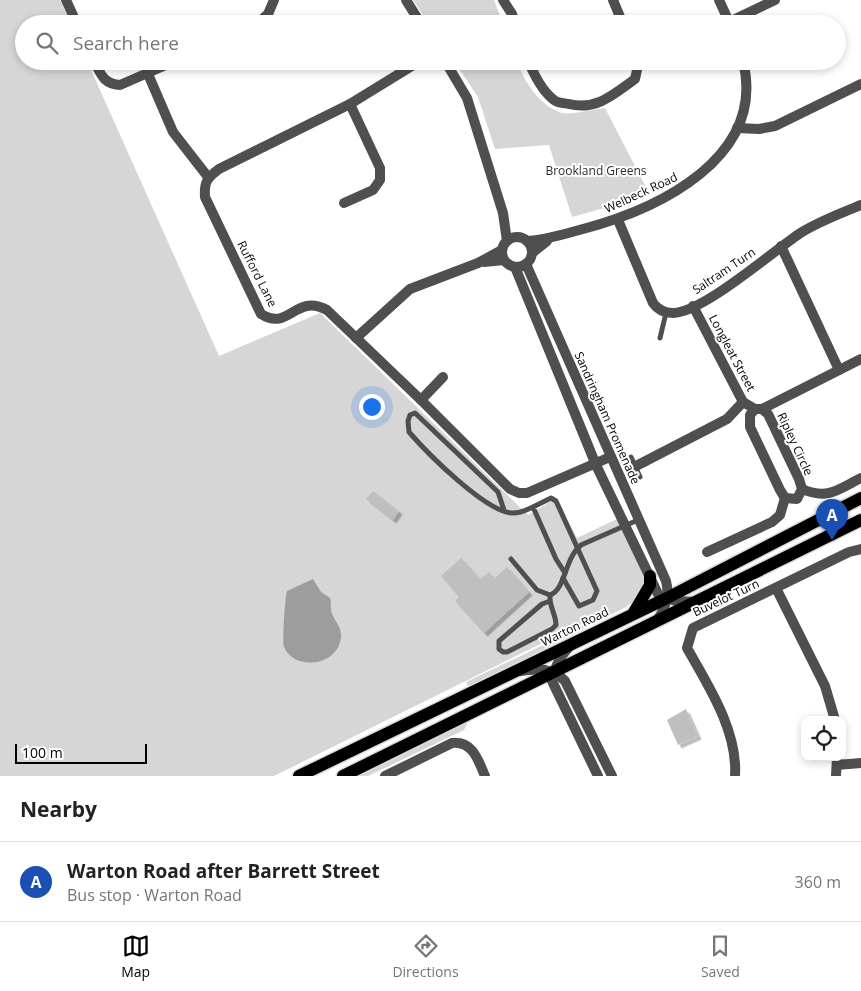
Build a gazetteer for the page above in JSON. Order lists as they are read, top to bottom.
{
  "streets": {
    "main road": ["Warton Road"],
    "street": [
      "Welbeck Road",
      "Saltram Turn",
      "Rufford Lane",
      "Longleat Street",
      "Sandringham Promenade",
      "Ripley Circle",
      "Buvelot Turn"
    ]
  },
  "crossings": [
    ["Saltram Turn", "Longleat Street"],
    ["Rufford Lane", "Sandringham Promenade"],
    ["Longleat Street", "Ripley Circle"],
    ["Sandringham Promenade", "Warton Road"]
  ],
  "parks": ["Brookland Greens"],
  "scale_bar": "100 m",
  "page": {
    "search": "Search here",
    "pins": "A",
    "scale": "100 m",
    "heading": "Nearby",
    "list": [
      {
        "mark": "A",
        "name": "Warton Road after Barrett Street",
        "note": "Bus stop · Warton Road",
        "value": "360 m"
      }
    ],
    "nav": ["Map", "Directions", "Saved"]
  }
}
